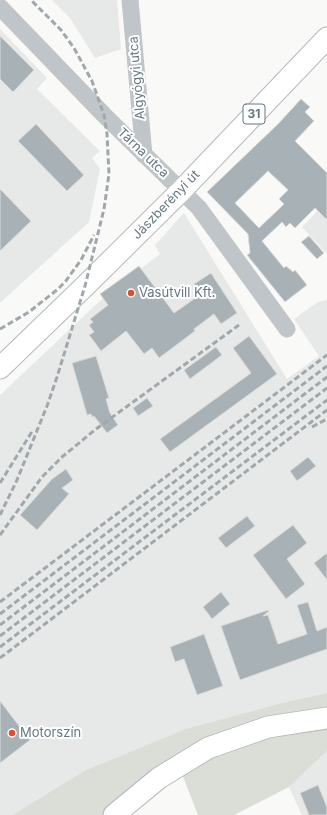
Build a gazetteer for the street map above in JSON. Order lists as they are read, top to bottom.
{
  "streets": {
    "main road": ["31", "Jászberényi út"],
    "street": ["Algyógyi utca", "Tárna utca"]
  },
  "crossings": [
    ["Algyógyi utca", "Tárna utca"],
    ["Tárna utca", "Jászberényi út"]
  ],
  "places": ["Vasútvill Kft.", "Motorszín"]
}
